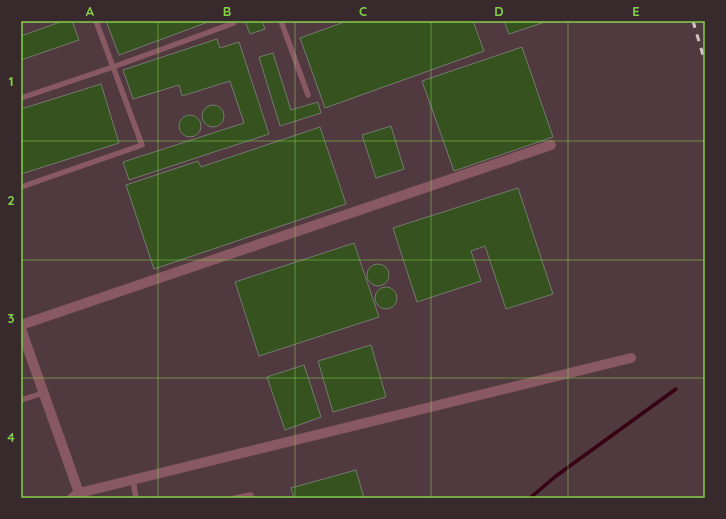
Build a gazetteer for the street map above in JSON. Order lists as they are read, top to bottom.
{
  "grid": {
    "columns": [
      "A",
      "B",
      "C",
      "D",
      "E"
    ],
    "rows": [
      "1",
      "2",
      "3",
      "4"
    ]
  }
}
